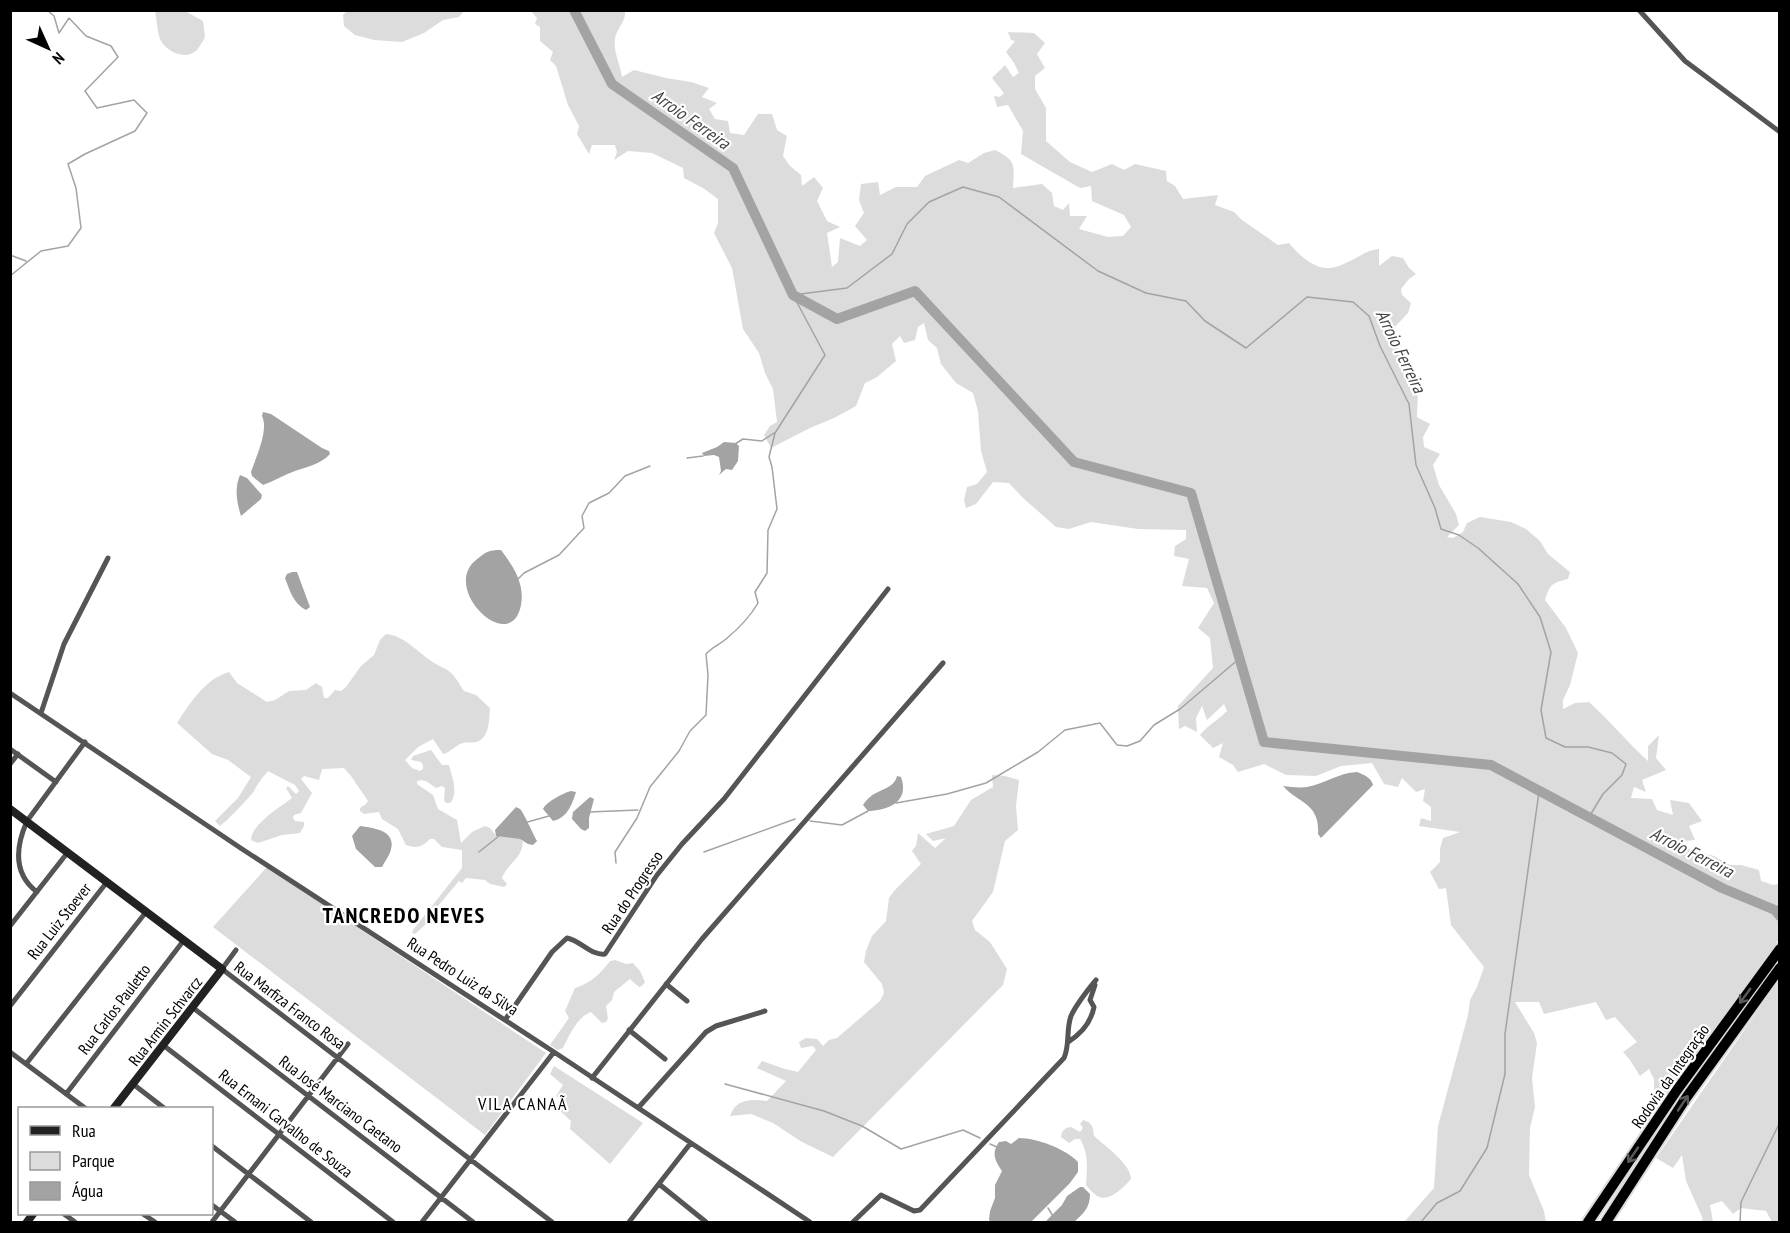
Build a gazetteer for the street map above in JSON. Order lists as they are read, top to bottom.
{
  "streets": {
    "highway": ["Rodovia da Integração"],
    "street": [
      "Rua do Progresso",
      "Rua Luiz Stoever",
      "Rua Pedro Luiz da Silva",
      "Rua Marfiza Franco Rosa",
      "Rua Carlos Pauletto",
      "Rua Armin Schvarcz",
      "Rua José Marciano Caetano",
      "Rua Ernani Carvalho de Souza"
    ]
  },
  "crossings": [
    ["Rua do Progresso", "Rua Pedro Luiz da Silva"],
    ["Rua Luiz Stoever", "Rua Marfiza Franco Rosa"],
    ["Rua Marfiza Franco Rosa", "Rua Carlos Pauletto"],
    ["Rua Marfiza Franco Rosa", "Rua Armin Schvarcz"],
    ["Rua Armin Schvarcz", "Rua José Marciano Caetano"],
    ["Rua Armin Schvarcz", "Rua Ernani Carvalho de Souza"]
  ],
  "districts": ["TANCREDO NEVES", "VILA CANAÃ"],
  "water": ["Arroio Ferreira"],
  "legend": ["Rua", "Parque", "Água"],
  "north": "bottom right"
}
